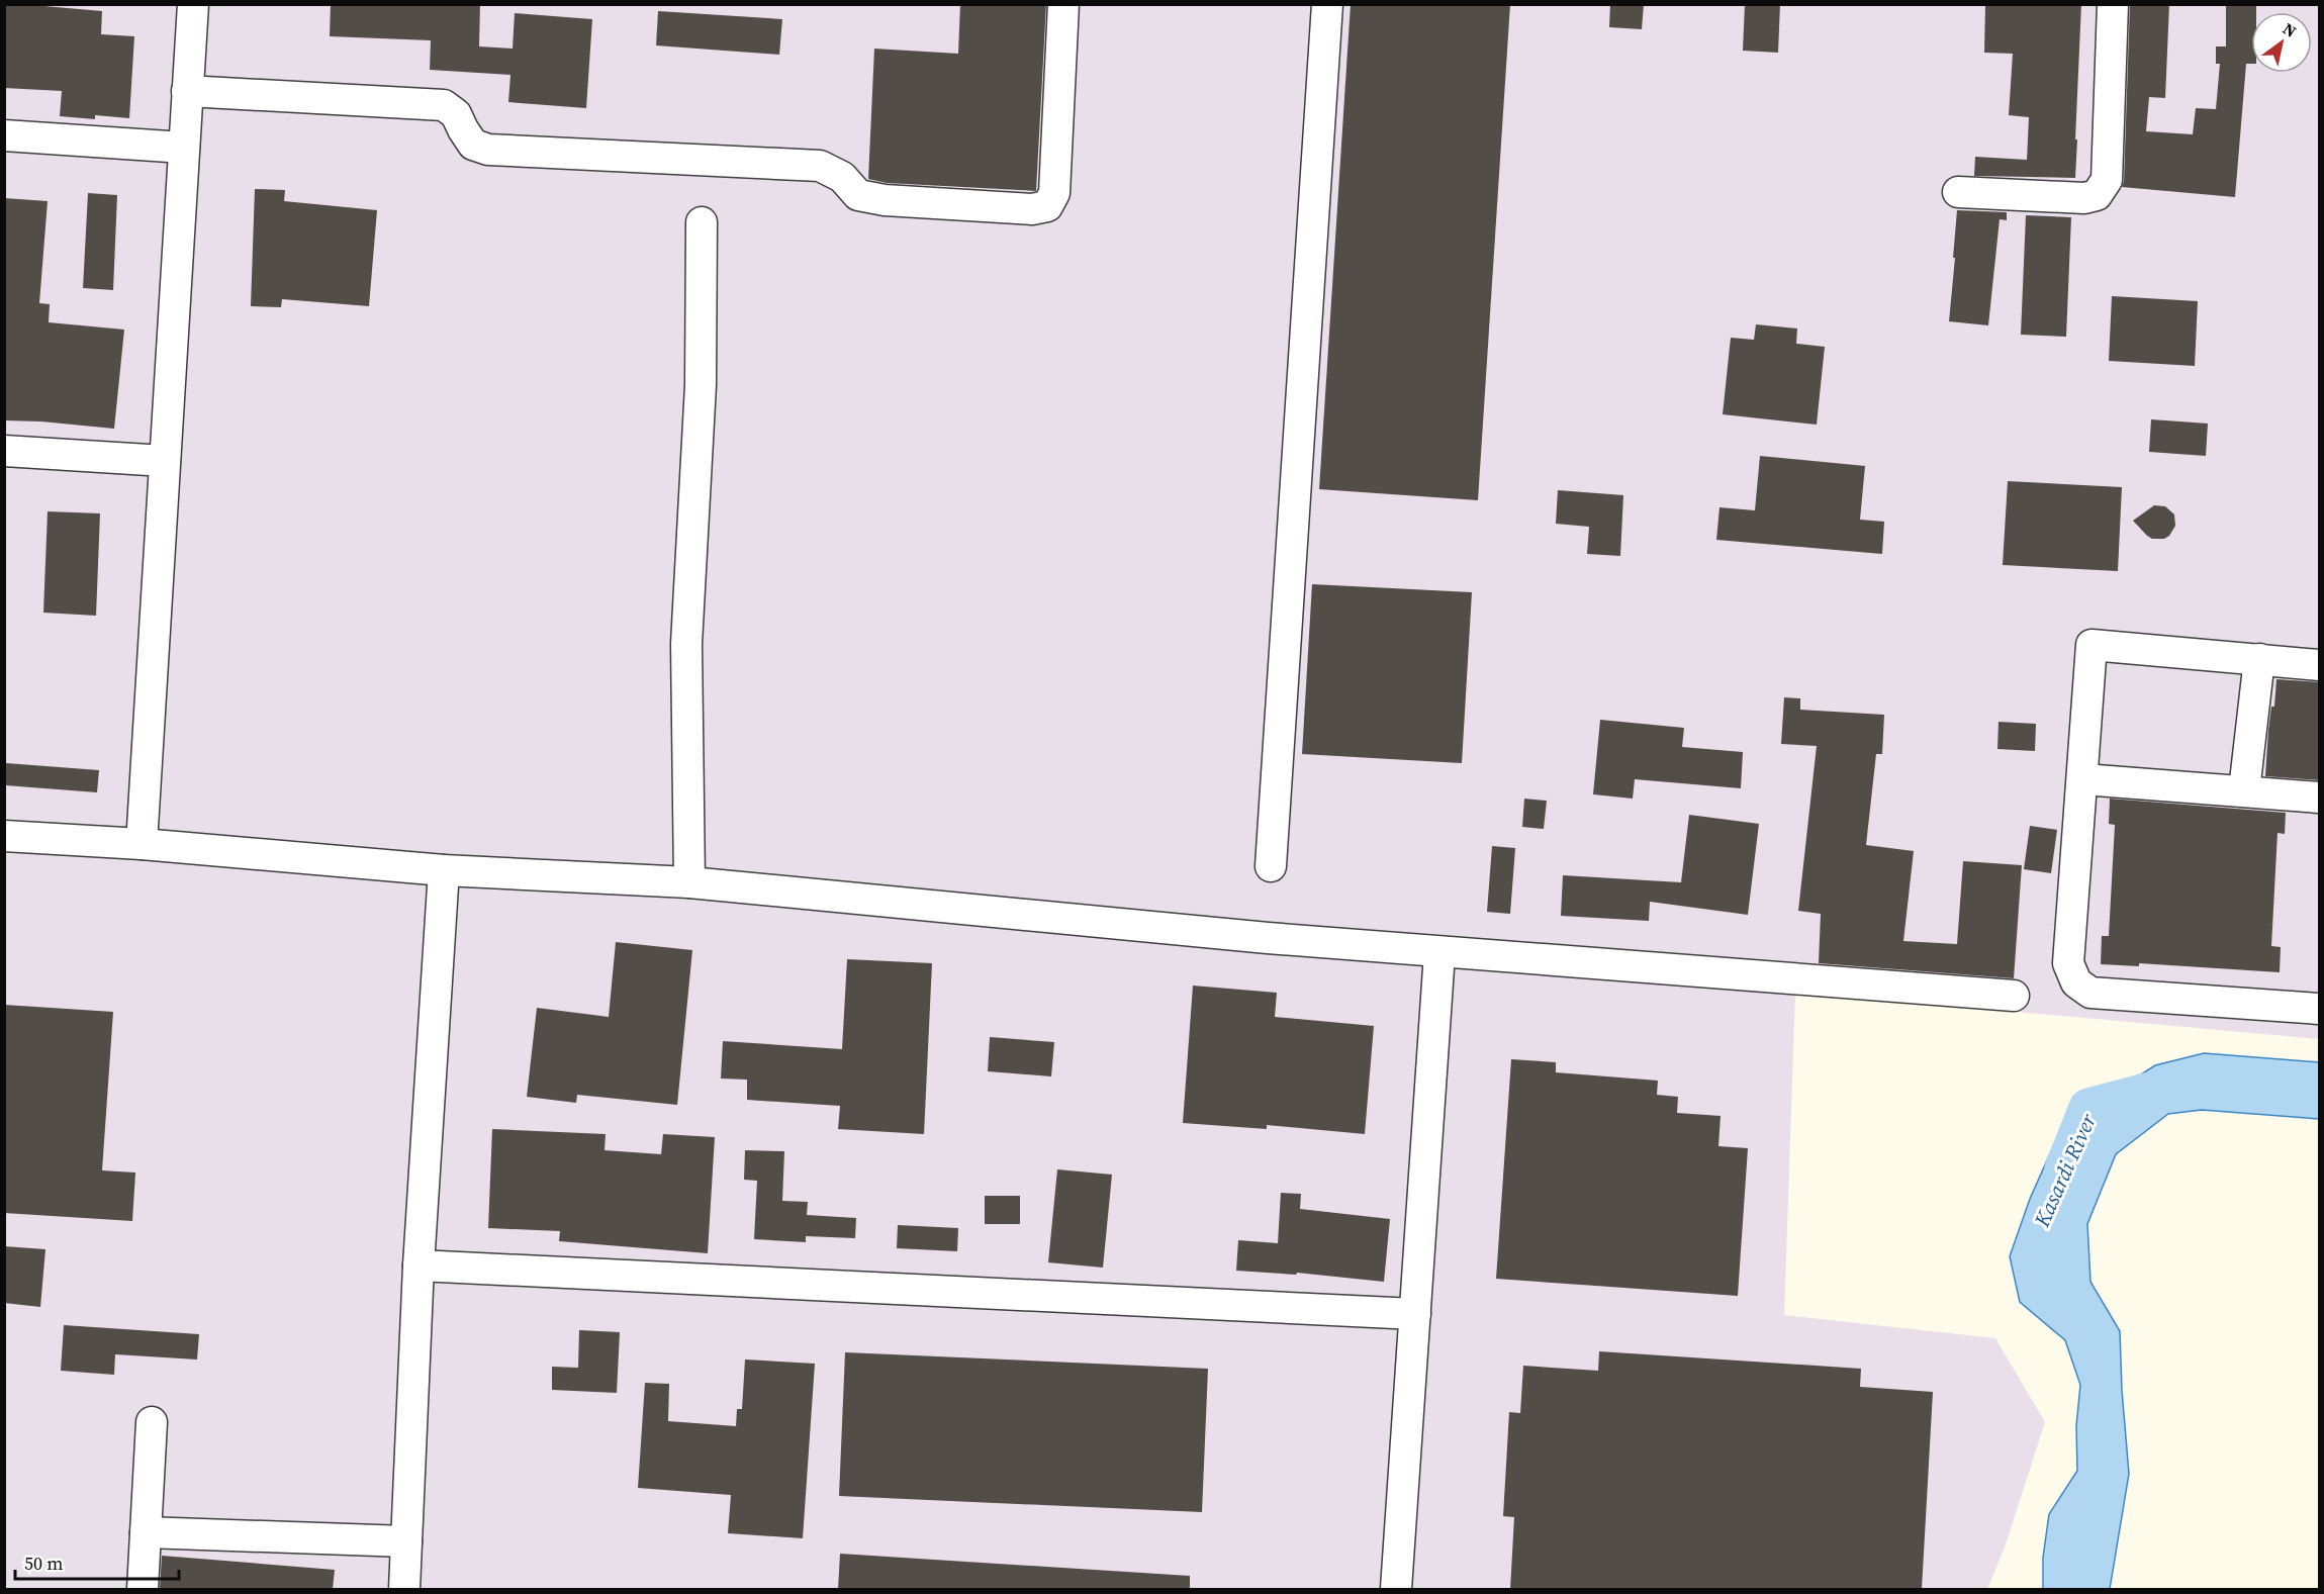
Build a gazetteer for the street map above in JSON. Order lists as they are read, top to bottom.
{
  "water": ["Kasardi River"],
  "scale_bar": "50 m",
  "north": "top right"
}
